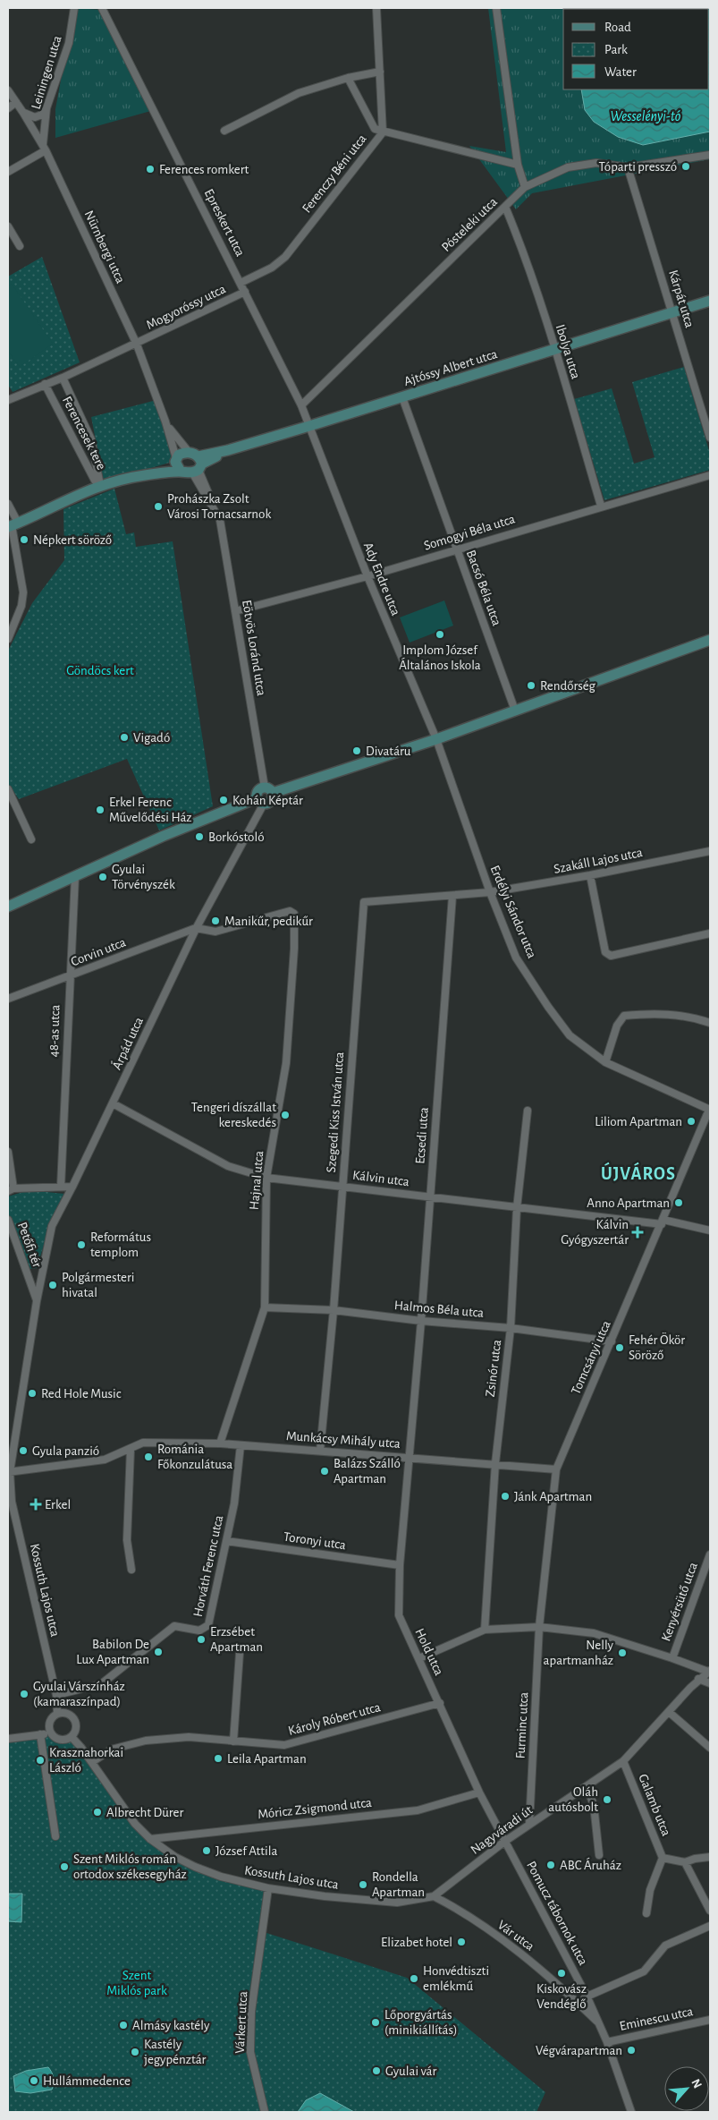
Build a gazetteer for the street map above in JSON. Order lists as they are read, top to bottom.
{
  "streets": {
    "main road": ["Ajtóssy Albert utca"],
    "street": [
      "Leiningen utca",
      "Ferenczy Béni utca",
      "Epreskert utca",
      "Pósteleki utca",
      "Nürnbergi utca",
      "Kárpát utca",
      "Mogyoróssy utca",
      "Ibolya utca",
      "Ferencesek tere",
      "Somogyi Béla utca",
      "Ady Endre utca",
      "Bacsó Béla utca",
      "Eötvös Loránd utca",
      "Szakáll Lajos utca",
      "Erdélyi Sándor utca",
      "Corvin utca",
      "48-as utca",
      "Árpád utca",
      "Szegedi Kiss István utca",
      "Ecsedi utca",
      "Kálvin utca",
      "Hajnal utca",
      "Petőfi tér",
      "Halmos Béla utca",
      "Tomcsányi utca",
      "Zsinór utca",
      "Munkácsy Mihály utca",
      "Toronyi utca",
      "Horváth Ferenc utca",
      "Kossuth Lajos utca",
      "Kenyérsütő utca",
      "Hold utca",
      "Károly Róbert utca",
      "Furminc utca",
      "Galamb utca",
      "Móricz Zsigmond utca",
      "Nagyváradi út",
      "Pomucz tábornok utca",
      "Vár utca",
      "Eminescu utca",
      "Várkert utca"
    ]
  },
  "crossings": [
    ["Leiningen utca", "Nürnbergi utca"],
    ["Ferenczy Béni utca", "Epreskert utca"],
    ["Epreskert utca", "Pósteleki utca"],
    ["Epreskert utca", "Mogyoróssy utca"],
    ["Epreskert utca", "Ajtóssy Albert utca"],
    ["Epreskert utca", "Ady Endre utca"],
    ["Pósteleki utca", "Ibolya utca"],
    ["Nürnbergi utca", "Mogyoróssy utca"],
    ["Nürnbergi utca", "Ajtóssy Albert utca"],
    ["Nürnbergi utca", "Ferencesek tere"],
    ["Nürnbergi utca", "Eötvös Loránd utca"],
    ["Kárpát utca", "Ajtóssy Albert utca"],
    ["Mogyoróssy utca", "Ferencesek tere"],
    ["Ibolya utca", "Ajtóssy Albert utca"],
    ["Ibolya utca", "Somogyi Béla utca"],
    ["Ajtóssy Albert utca", "Ady Endre utca"],
    ["Ajtóssy Albert utca", "Bacsó Béla utca"],
    ["Ajtóssy Albert utca", "Eötvös Loránd utca"],
    ["Somogyi Béla utca", "Ady Endre utca"],
    ["Somogyi Béla utca", "Bacsó Béla utca"],
    ["Somogyi Béla utca", "Eötvös Loránd utca"],
    ["Ady Endre utca", "Erdélyi Sándor utca"],
    ["Szakáll Lajos utca", "Erdélyi Sándor utca"],
    ["Szakáll Lajos utca", "Szegedi Kiss István utca"],
    ["Erdélyi Sándor utca", "Szegedi Kiss István utca"],
    ["Erdélyi Sándor utca", "Tomcsányi utca"],
    ["Corvin utca", "48-as utca"],
    ["Corvin utca", "Árpád utca"],
    ["Corvin utca", "Hajnal utca"],
    ["Árpád utca", "Kálvin utca"],
    ["Árpád utca", "Hajnal utca"],
    ["Árpád utca", "Petőfi tér"],
    ["Árpád utca", "Kossuth Lajos utca"],
    ["Szegedi Kiss István utca", "Ecsedi utca"],
    ["Szegedi Kiss István utca", "Kálvin utca"],
    ["Szegedi Kiss István utca", "Halmos Béla utca"],
    ["Szegedi Kiss István utca", "Munkácsy Mihály utca"],
    ["Ecsedi utca", "Kálvin utca"],
    ["Ecsedi utca", "Halmos Béla utca"],
    ["Ecsedi utca", "Munkácsy Mihály utca"],
    ["Ecsedi utca", "Hold utca"],
    ["Kálvin utca", "Hajnal utca"],
    ["Kálvin utca", "Tomcsányi utca"],
    ["Kálvin utca", "Zsinór utca"],
    ["Hajnal utca", "Halmos Béla utca"],
    ["Hajnal utca", "Munkácsy Mihály utca"],
    ["Petőfi tér", "Kossuth Lajos utca"],
    ["Halmos Béla utca", "Tomcsányi utca"],
    ["Halmos Béla utca", "Zsinór utca"],
    ["Tomcsányi utca", "Munkácsy Mihály utca"],
    ["Tomcsányi utca", "Furminc utca"],
    ["Zsinór utca", "Munkácsy Mihály utca"],
    ["Munkácsy Mihály utca", "Horváth Ferenc utca"],
    ["Munkácsy Mihály utca", "Kossuth Lajos utca"],
    ["Munkácsy Mihály utca", "Hold utca"],
    ["Toronyi utca", "Horváth Ferenc utca"],
    ["Toronyi utca", "Hold utca"],
    ["Horváth Ferenc utca", "Kossuth Lajos utca"],
    ["Kossuth Lajos utca", "Károly Róbert utca"],
    ["Kossuth Lajos utca", "Móricz Zsigmond utca"],
    ["Kossuth Lajos utca", "Nagyváradi út"],
    ["Kossuth Lajos utca", "Vár utca"],
    ["Kossuth Lajos utca", "Várkert utca"],
    ["Hold utca", "Károly Róbert utca"],
    ["Hold utca", "Móricz Zsigmond utca"],
    ["Hold utca", "Nagyváradi út"],
    ["Hold utca", "Pomucz tábornok utca"],
    ["Furminc utca", "Nagyváradi út"],
    ["Galamb utca", "Nagyváradi út"],
    ["Nagyváradi út", "Pomucz tábornok utca"],
    ["Nagyváradi út", "Vár utca"],
    ["Pomucz tábornok utca", "Vár utca"],
    ["Vár utca", "Eminescu utca"]
  ],
  "districts": ["ÚJVÁROS"],
  "water": ["Wesselényi-tó"],
  "parks": ["Göndöcs kert", "Szent Miklós park"],
  "places": {
    "other": [
      "Tóparti presszó",
      "Ferences romkert",
      "Prohászka Zsolt Városi Tornacsarnok",
      "Népkert söröző",
      "Implom József Általános Iskola",
      "Rendőrség",
      "Vigadó",
      "Divatáru",
      "Kohán Képtár",
      "Erkel Ferenc Művelődési Ház",
      "Borkóstoló",
      "Gyulai Törvényszék",
      "Manikűr, pedikűr",
      "Tengeri díszállat kereskedés",
      "Liliom Apartman",
      "Anno Apartman",
      "Református templom",
      "Polgármesteri hivatal",
      "Fehér Ökör Söröző",
      "Red Hole Music",
      "Gyula panzió",
      "Románia Főkonzulátusa",
      "Balázs Szálló Apartman",
      "Jánk Apartman",
      "Erzsébet Apartman",
      "Babilon De Lux Apartman",
      "Nelly apartmanház",
      "Gyulai Várszínház (kamaraszínpad)",
      "Leila Apartman",
      "Krasznahorkai László",
      "Oláh autósbolt",
      "Albrecht Dürer",
      "József Attila",
      "ABC Áruház",
      "Szent Miklós román ortodox székesegyház",
      "Rondella Apartman",
      "Elizabet hotel",
      "Kiskovász Vendéglő",
      "Honvédtiszti emlékmű",
      "Lőporgyártás (minikiállítás)",
      "Almásy kastély",
      "Végvárapartman",
      "Kastély jegypénztár",
      "Gyulai vár",
      "Hullámmedence"
    ],
    "health": ["Kálvin Gyógyszertár", "Erkel"]
  },
  "legend": ["Road", "Park", "Water"],
  "north": "top right"
}
